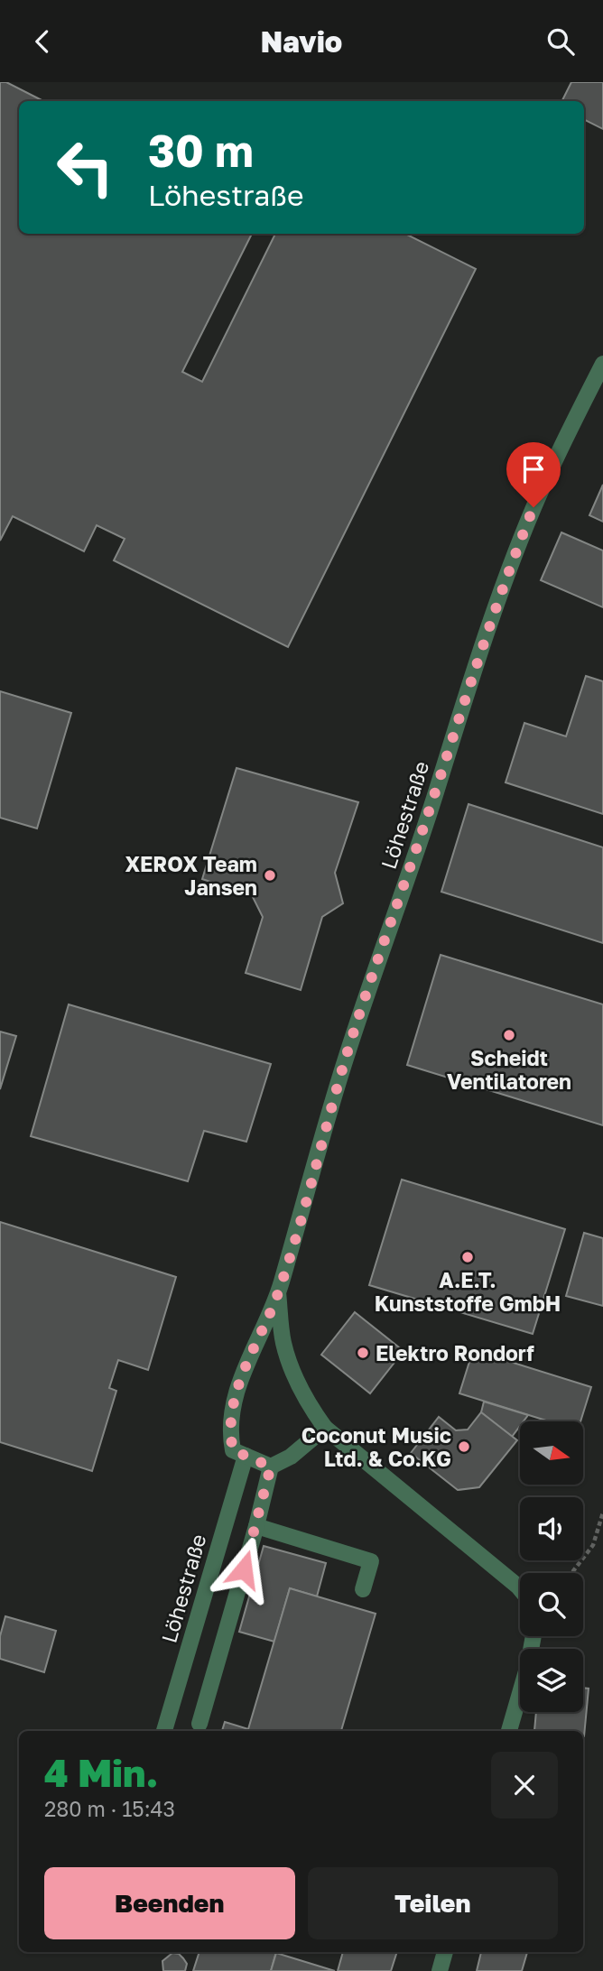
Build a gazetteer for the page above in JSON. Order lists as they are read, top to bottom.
{
  "streets": {
    "street": ["Löhestraße"]
  },
  "places": [
    "XEROX Team Jansen",
    "Scheidt Ventilatoren",
    "A.E.T. Kunststoffe GmbH",
    "Elektro Rondorf",
    "Coconut Music Ltd. & Co.KG"
  ],
  "north": "right",
  "page": {
    "header": "Navio",
    "turn": ["30 m", "Löhestraße"],
    "heading": ["4 Min.", "280 m · 15:43"],
    "buttons": ["Beenden", "Teilen"]
  }
}
